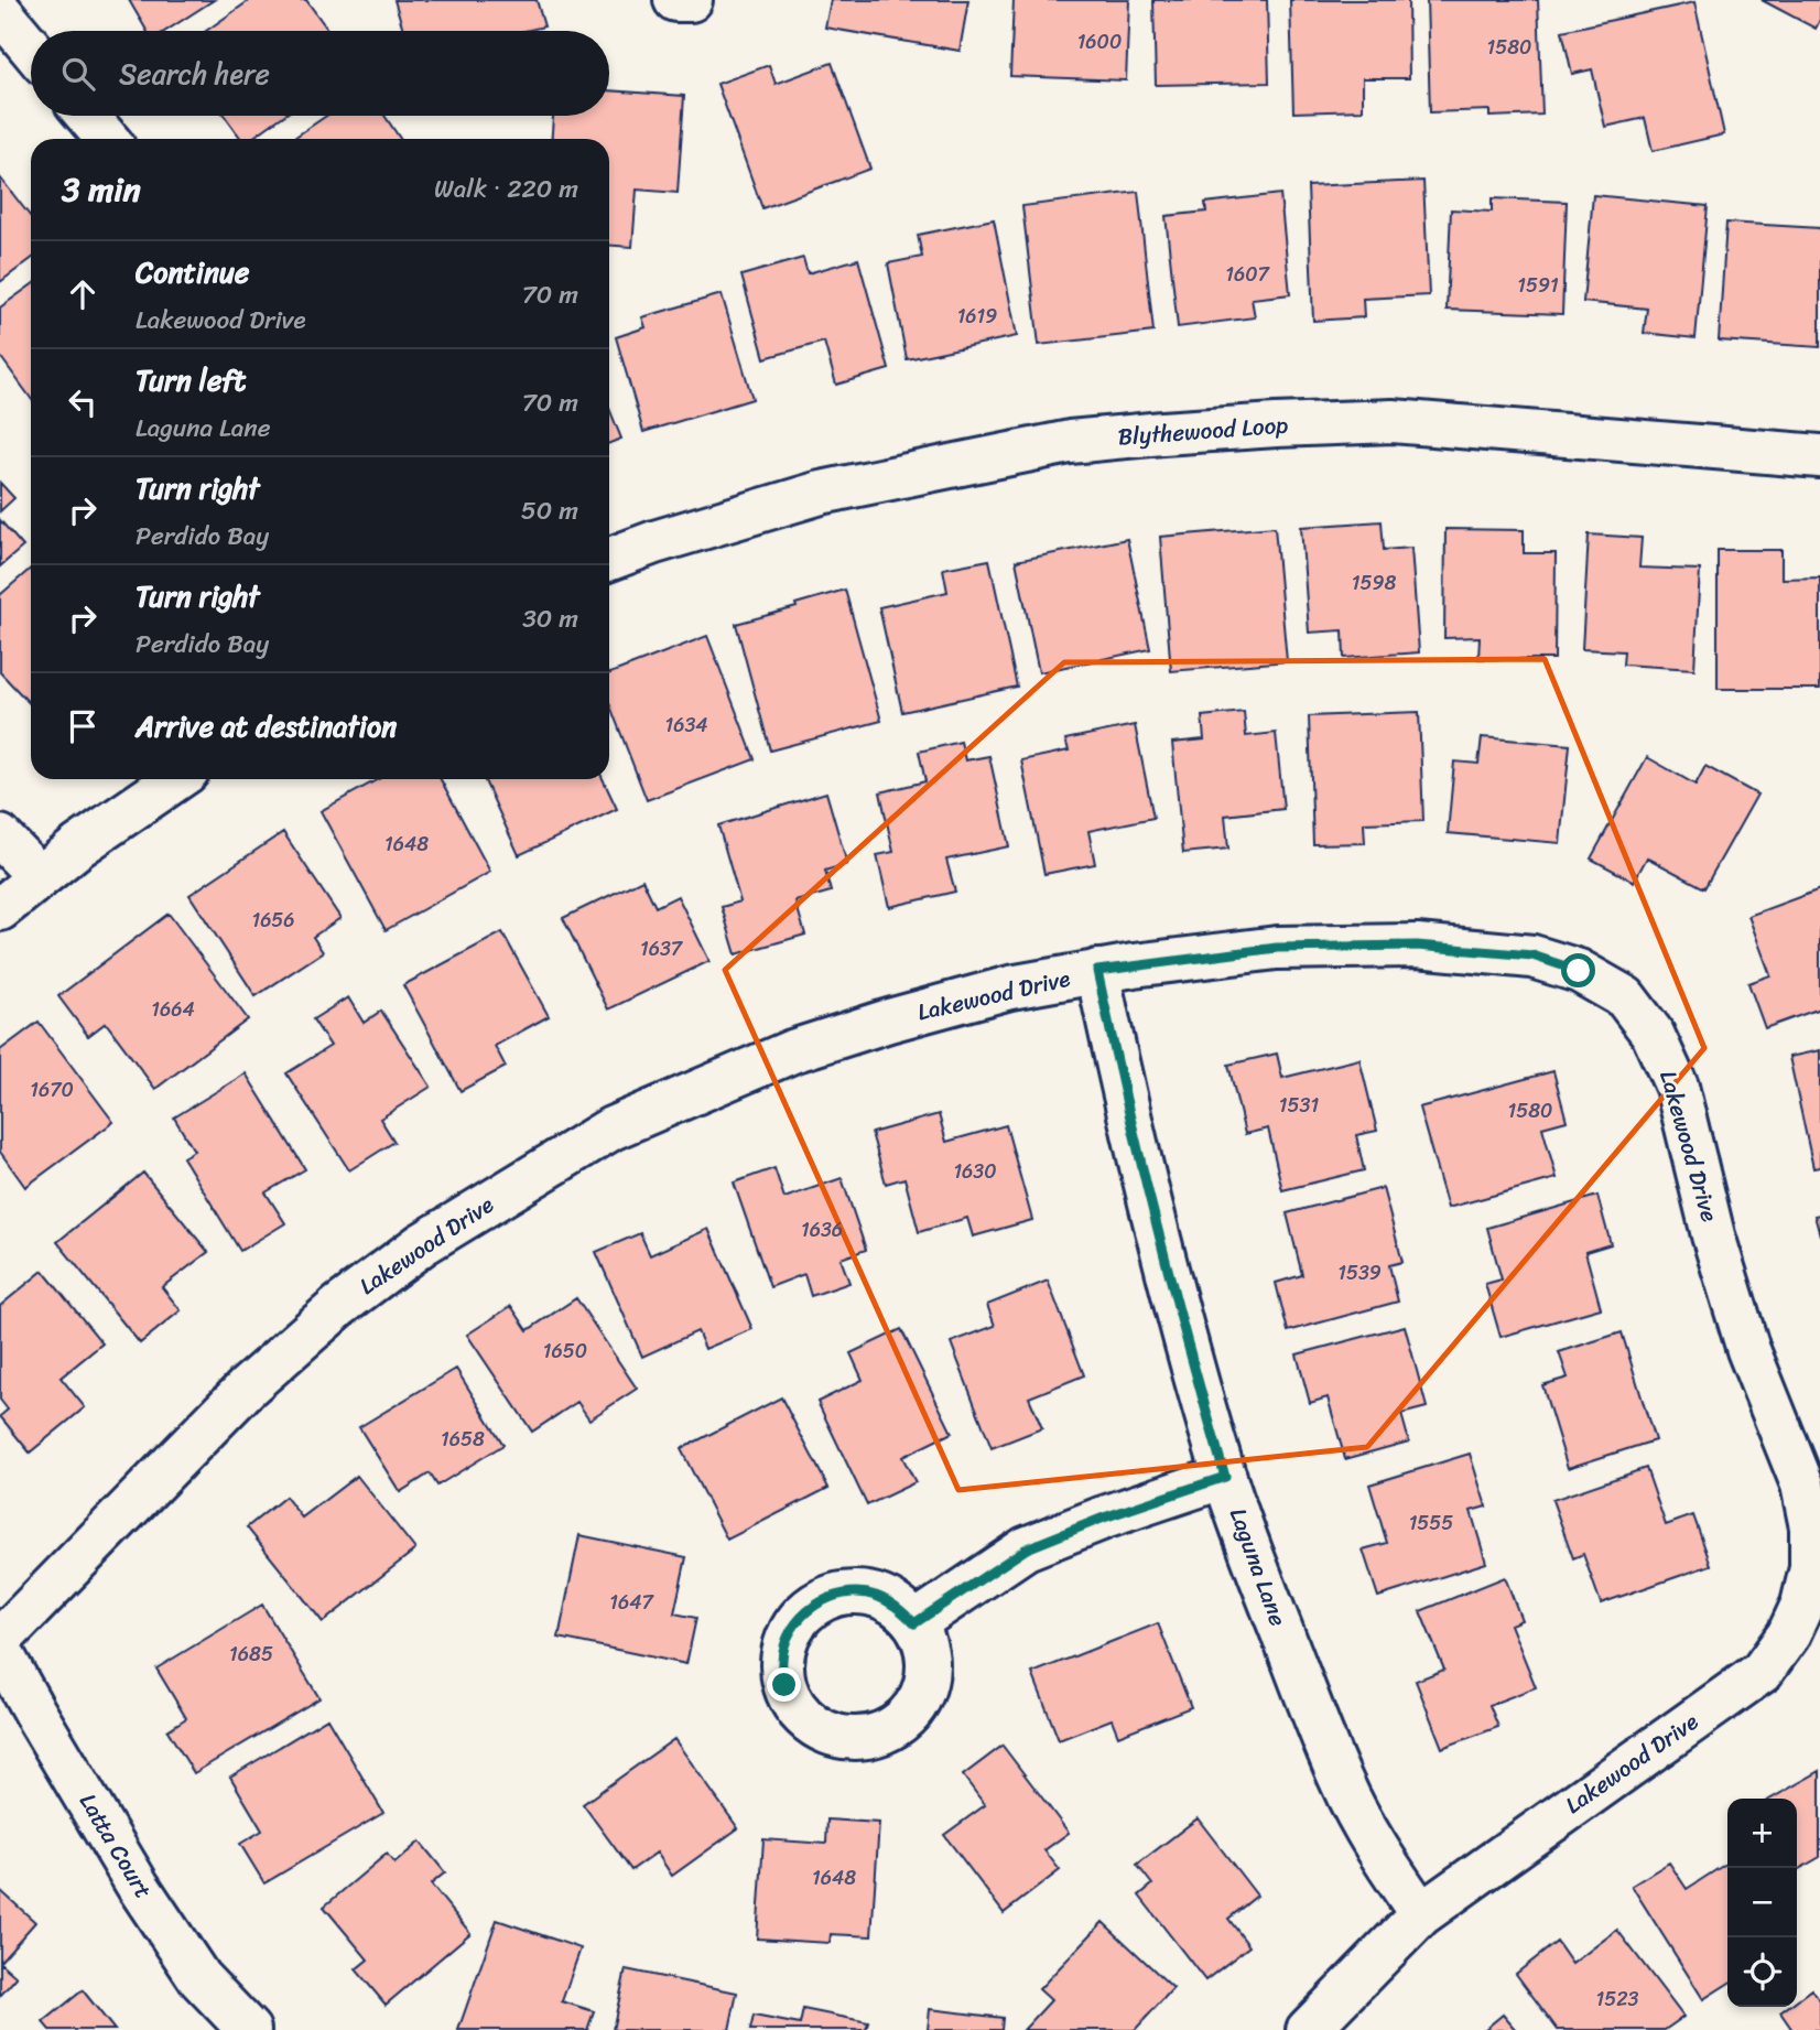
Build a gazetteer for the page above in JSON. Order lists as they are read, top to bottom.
{
  "streets": {
    "street": [
      "Blythewood Loop",
      "Lakewood Drive",
      "Laguna Lane",
      "Latta Court"
    ]
  },
  "crossings": [
    ["Lakewood Drive", "Laguna Lane"]
  ],
  "house_numbers": [
    "1600",
    "1580",
    "1607",
    "1591",
    "1619",
    "1598",
    "1634",
    "1648",
    "1656",
    "1637",
    "1664",
    "1670",
    "1531",
    "1580",
    "1630",
    "1636",
    "1539",
    "1650",
    "1658",
    "1555",
    "1647",
    "1685",
    "1648",
    "1523"
  ],
  "page": {
    "search": "Search here",
    "heading": ["3 min", "Walk · 220 m"],
    "list": [
      ["Continue", "Lakewood Drive", "70 m"],
      ["Turn left", "Laguna Lane", "70 m"],
      ["Turn right", "Perdido Bay", "50 m"],
      ["Turn right", "Perdido Bay", "30 m"],
      "Arrive at destination"
    ],
    "map_buttons": ["+", "−"]
  }
}
